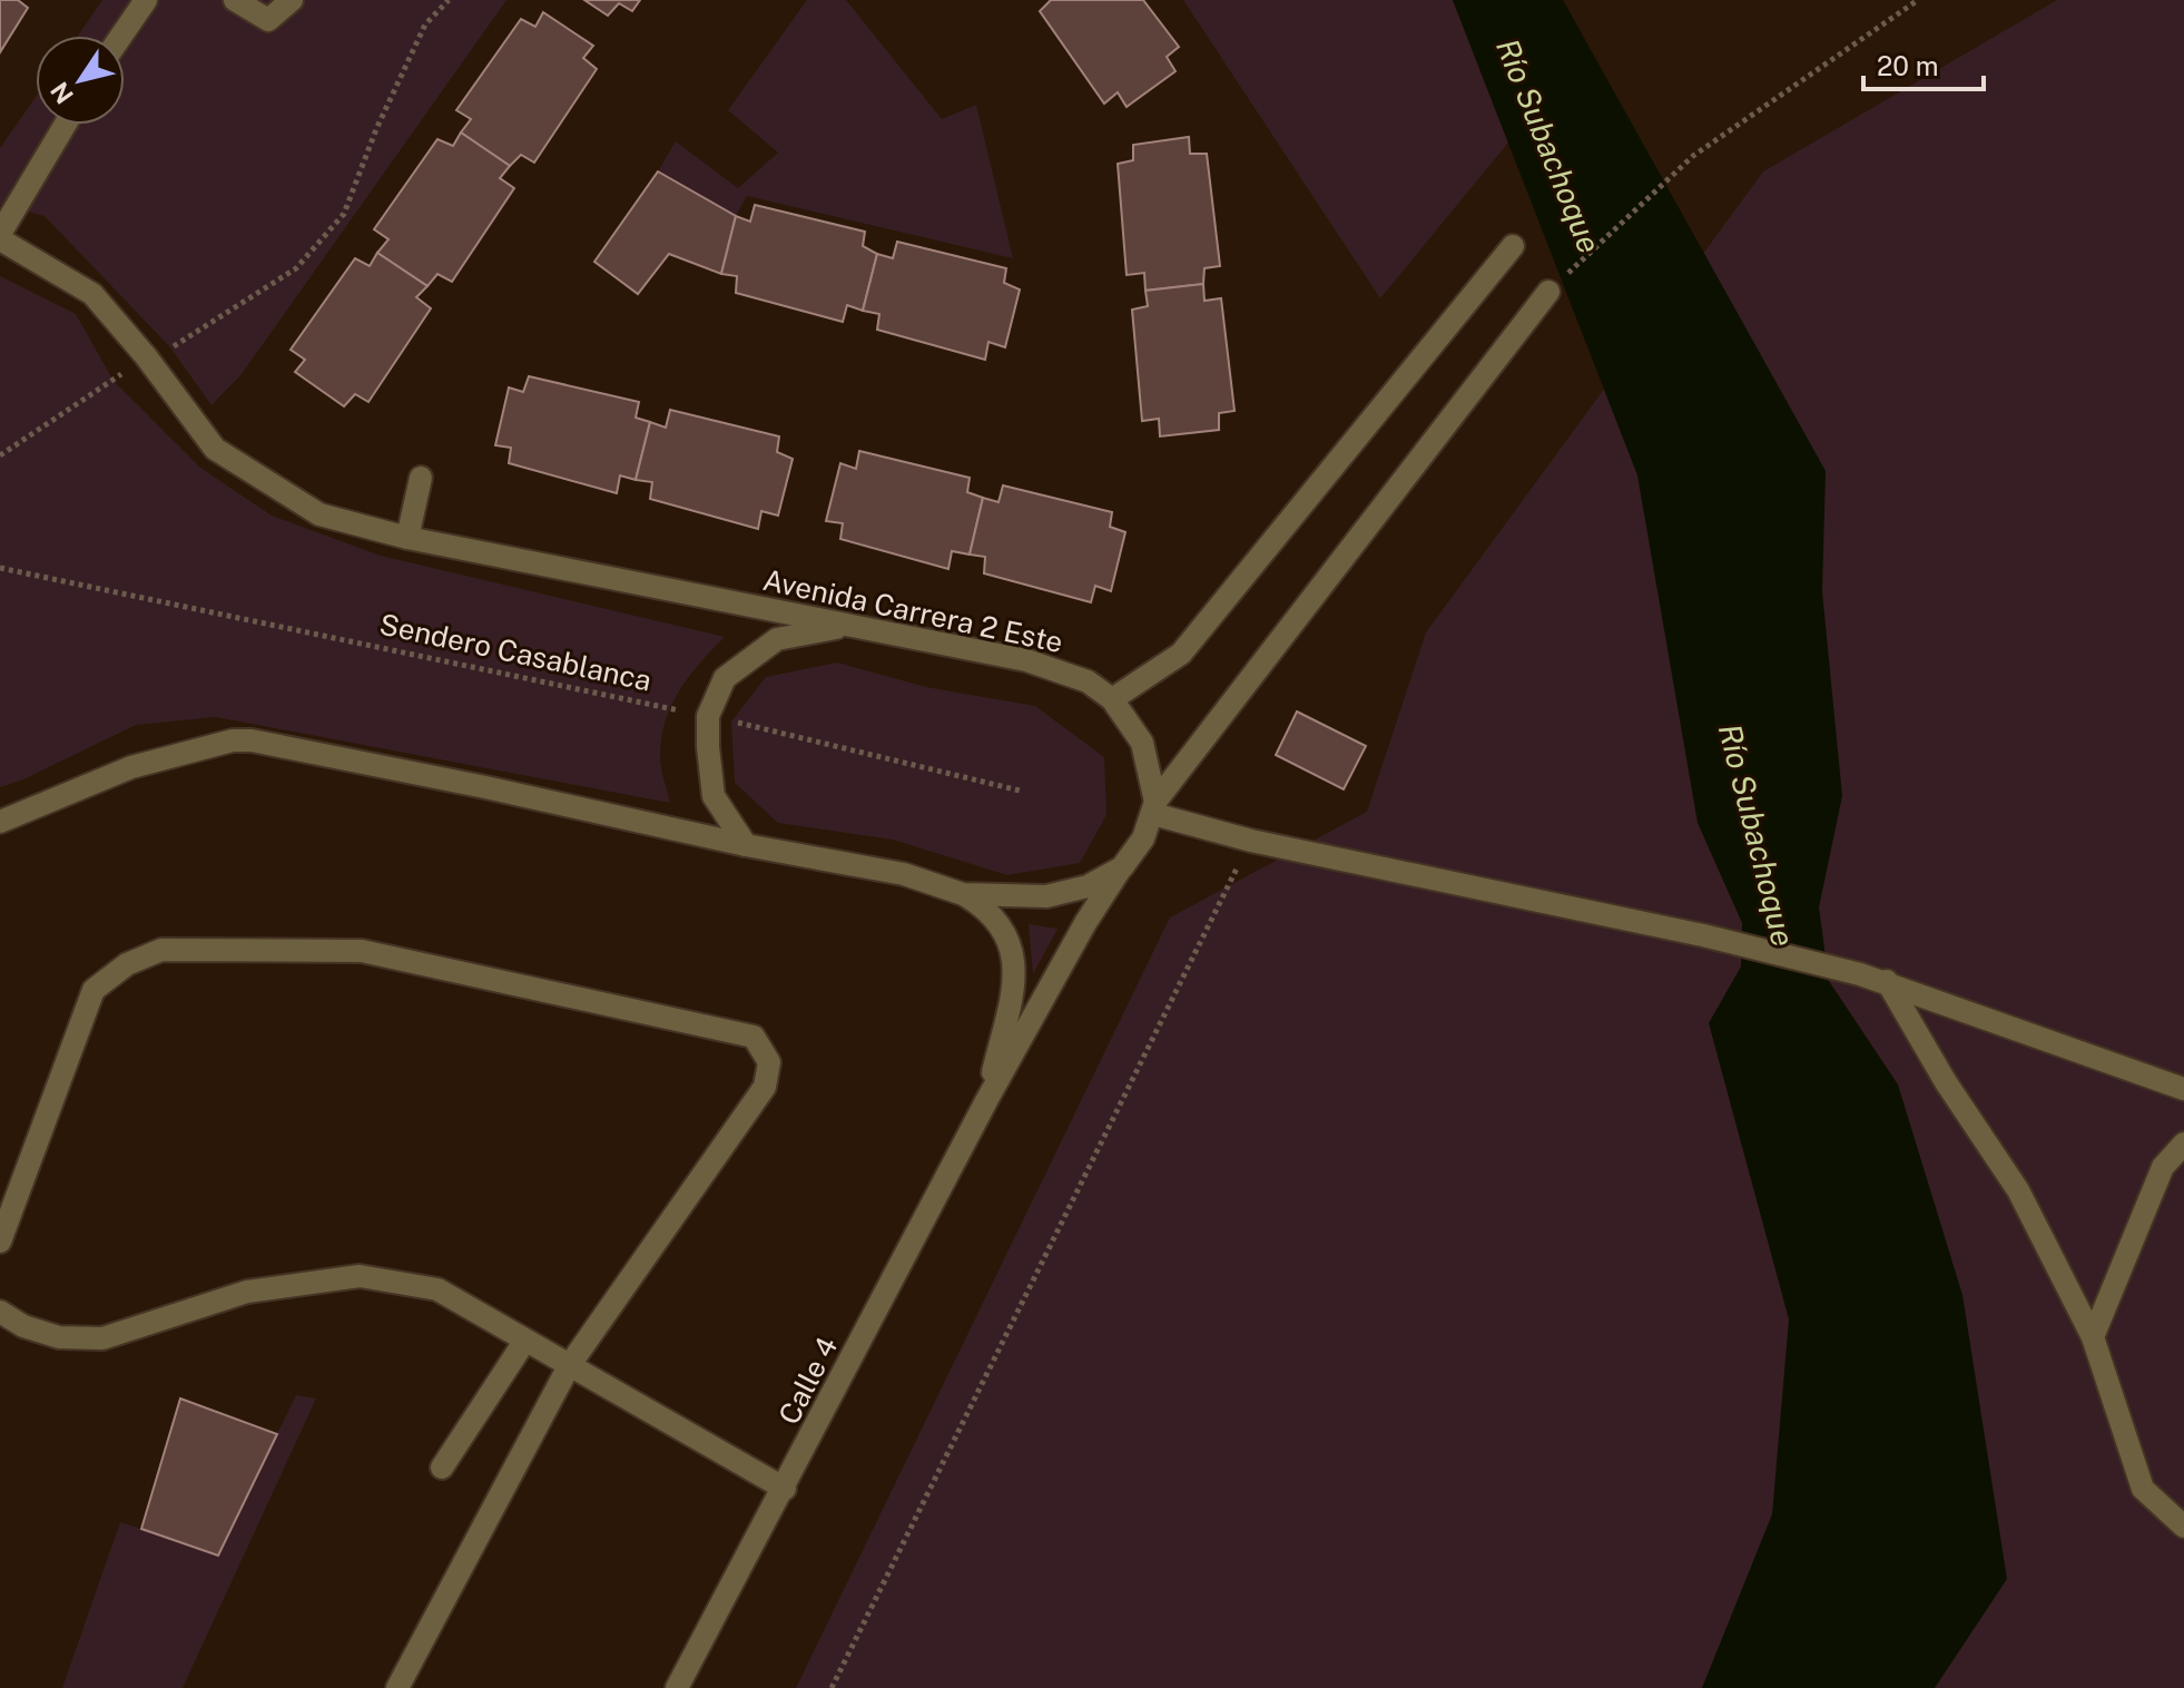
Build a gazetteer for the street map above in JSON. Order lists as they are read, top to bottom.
{
  "streets": {
    "street": ["Avenida Carrera 2 Este", "Calle 4"],
    "path": ["Sendero Casablanca"]
  },
  "water": ["Río Subachoque"],
  "scale_bar": "20 m",
  "north": "bottom left"
}
